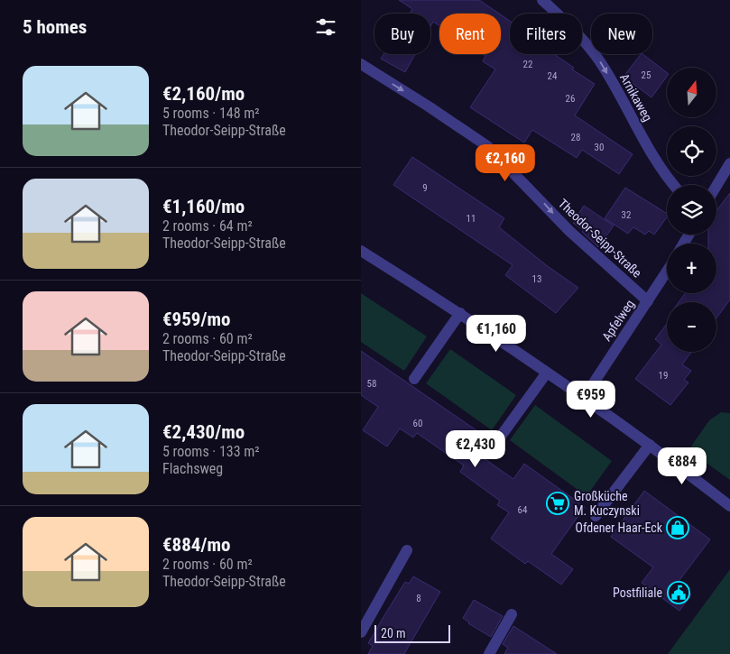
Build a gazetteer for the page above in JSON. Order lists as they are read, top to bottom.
{
  "streets": {
    "street": ["Arnikaweg", "Theodor-Seipp-Straße", "Apfelweg"]
  },
  "crossings": [
    ["Theodor-Seipp-Straße", "Apfelweg"]
  ],
  "one_way": ["Arnikaweg", "Theodor-Seipp-Straße"],
  "places": {
    "supermarket": ["Großküche M. Kuczynski"],
    "shop": ["Ofdener Haar-Eck"],
    "public building": ["Postfiliale"]
  },
  "house_numbers": [
    "22",
    "25",
    "24",
    "26",
    "28",
    "30",
    "9",
    "32",
    "11",
    "13",
    "19",
    "58",
    "60",
    "64",
    "8"
  ],
  "scale_bar": "20 m",
  "north": "top",
  "page": {
    "heading": "5 homes",
    "chip": [
      "Buy",
      "Rent",
      "Filters",
      "New"
    ],
    "list": [
      {
        "name": "€2,160/mo",
        "note": "5 rooms · 148 m² · Theodor-Seipp-Straße"
      },
      {
        "name": "€1,160/mo",
        "note": "2 rooms · 64 m² · Theodor-Seipp-Straße"
      },
      {
        "name": "€959/mo",
        "note": "2 rooms · 60 m² · Theodor-Seipp-Straße"
      },
      {
        "name": "€2,430/mo",
        "note": "5 rooms · 133 m² · Flachsweg"
      },
      {
        "name": "€884/mo",
        "note": "2 rooms · 60 m² · Theodor-Seipp-Straße"
      }
    ],
    "map_buttons": ["+", "−"],
    "price": [
      "€2,160",
      "€1,160",
      "€959",
      "€2,430",
      "€884"
    ],
    "scale": "20 m"
  }
}
